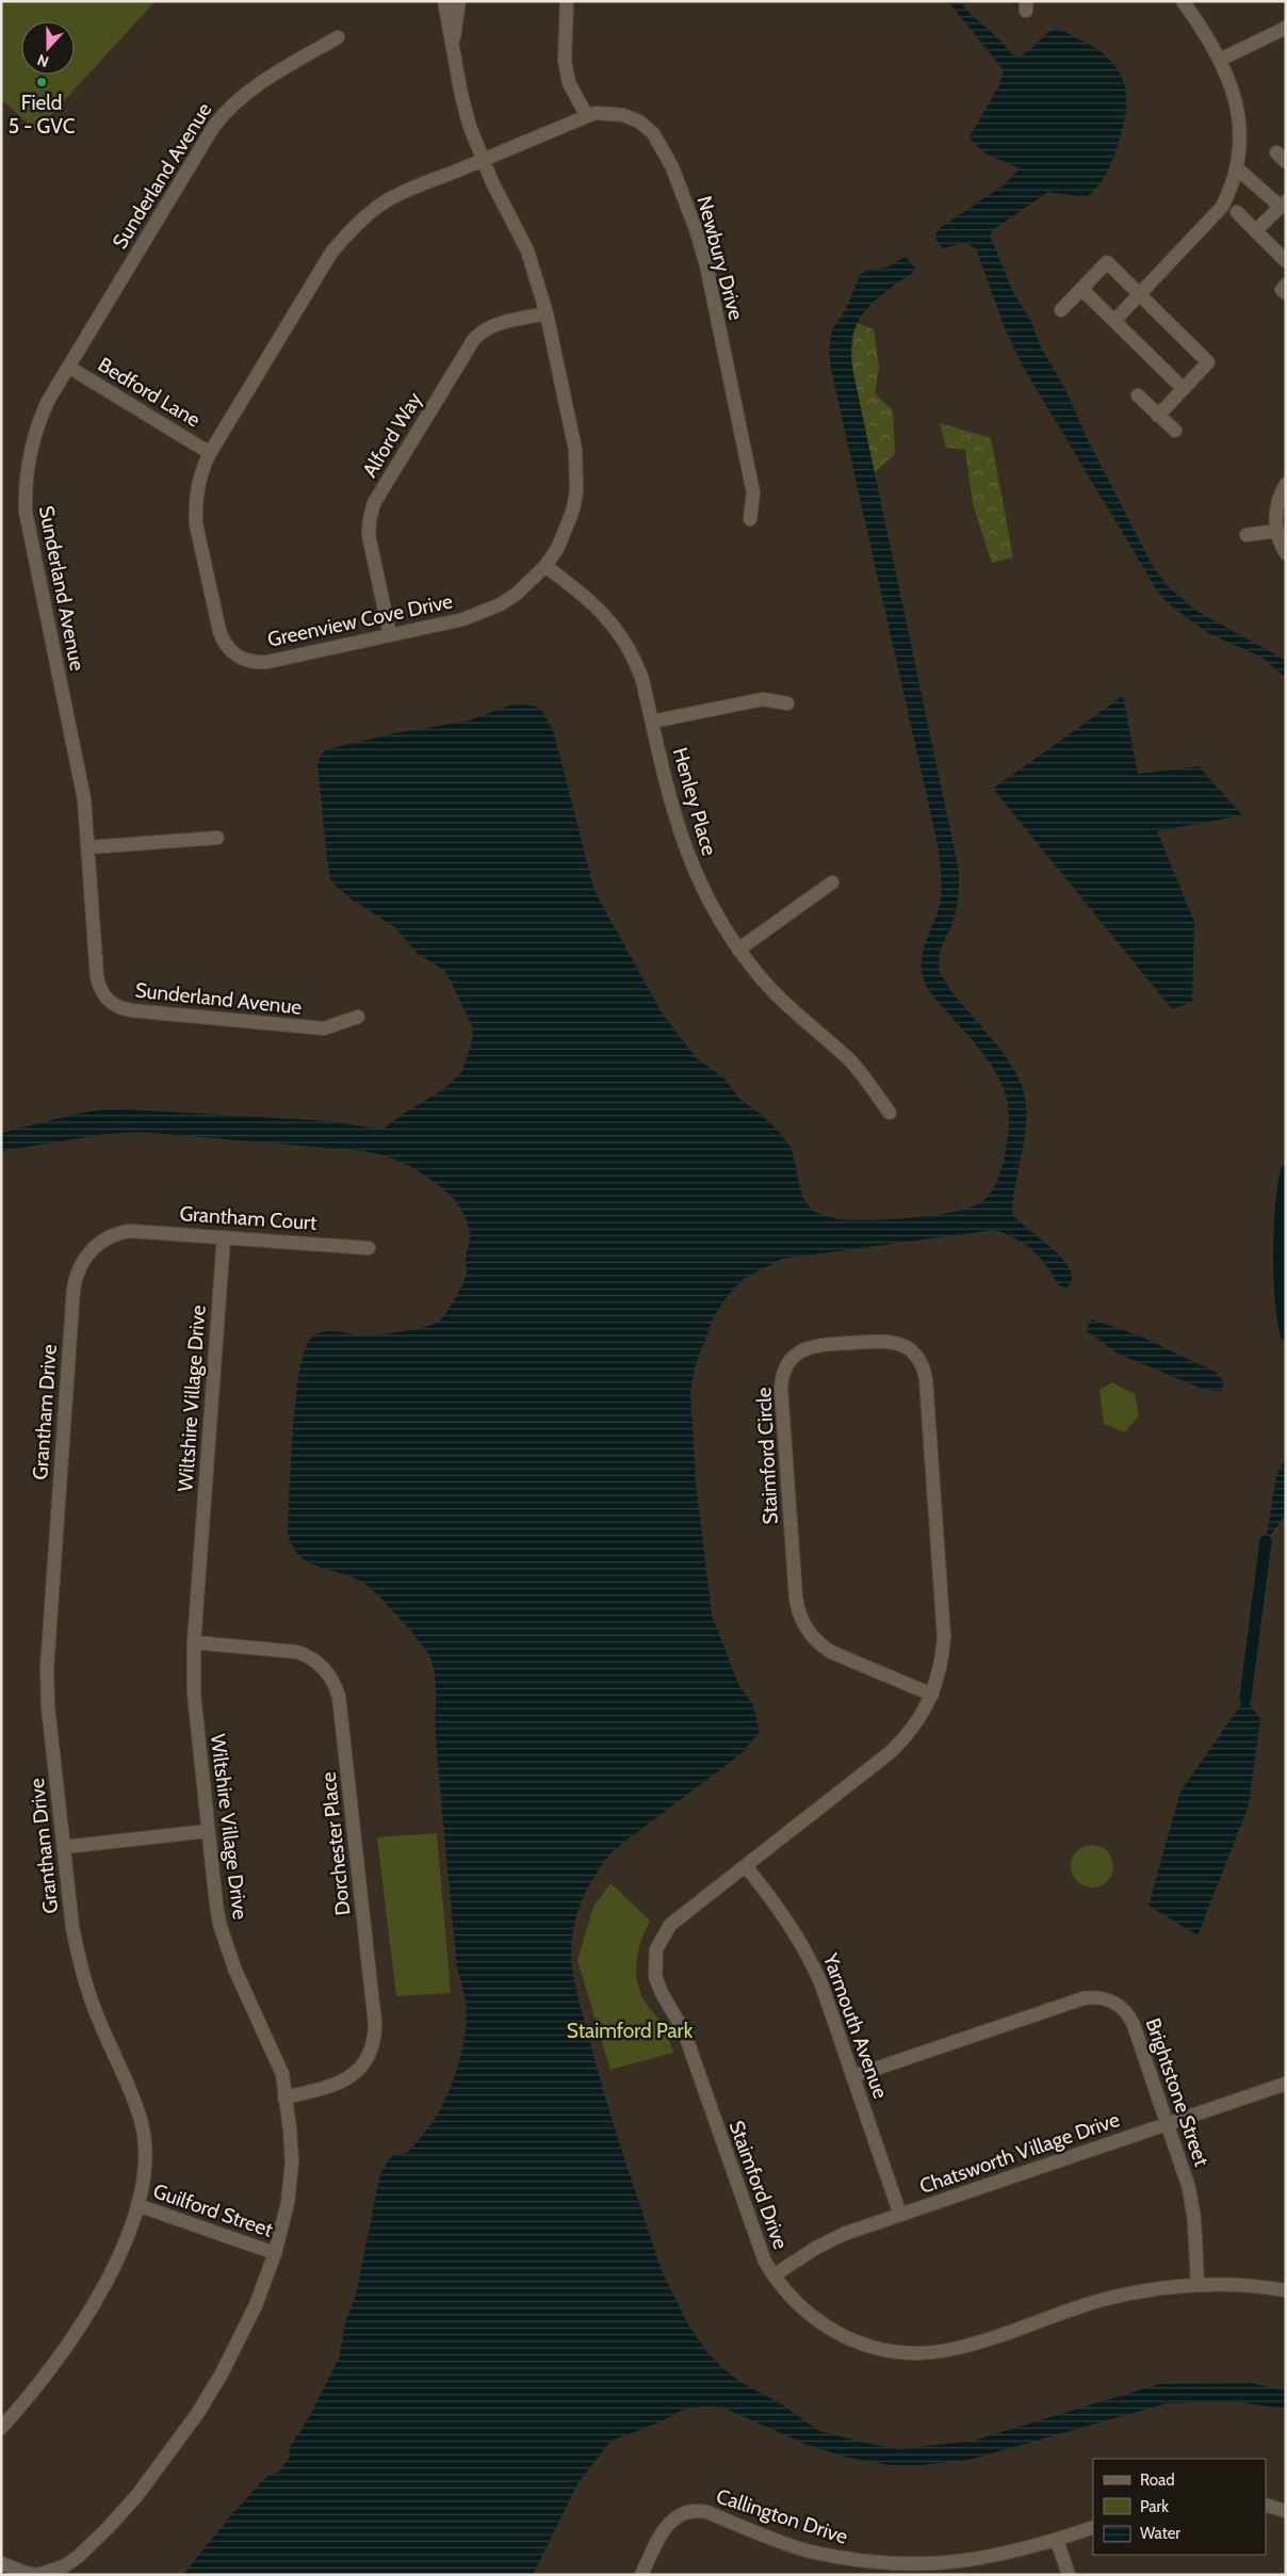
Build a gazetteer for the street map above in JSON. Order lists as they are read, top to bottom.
{
  "streets": {
    "street": [
      "Sunderland Avenue",
      "Newbury Drive",
      "Bedford Lane",
      "Alford Way",
      "Greenview Cove Drive",
      "Henley Place",
      "Grantham Court",
      "Wiltshire Village Drive",
      "Grantham Drive",
      "Staimford Circle",
      "Dorchester Place",
      "Yarmouth Avenue",
      "Brightstone Street",
      "Chatsworth Village Drive",
      "Staimford Drive",
      "Guilford Street",
      "Callington Drive"
    ]
  },
  "crossings": [
    ["Sunderland Avenue", "Bedford Lane"],
    ["Newbury Drive", "Greenview Cove Drive"],
    ["Bedford Lane", "Greenview Cove Drive"],
    ["Alford Way", "Greenview Cove Drive"],
    ["Greenview Cove Drive", "Henley Place"],
    ["Grantham Court", "Wiltshire Village Drive"],
    ["Grantham Court", "Grantham Drive"],
    ["Wiltshire Village Drive", "Dorchester Place"],
    ["Wiltshire Village Drive", "Guilford Street"],
    ["Grantham Drive", "Guilford Street"],
    ["Staimford Circle", "Staimford Drive"],
    ["Yarmouth Avenue", "Brightstone Street"],
    ["Yarmouth Avenue", "Chatsworth Village Drive"],
    ["Yarmouth Avenue", "Staimford Drive"],
    ["Brightstone Street", "Chatsworth Village Drive"],
    ["Brightstone Street", "Staimford Drive"],
    ["Chatsworth Village Drive", "Staimford Drive"]
  ],
  "parks": ["Staimford Park"],
  "places": ["Field 5 - GVC"],
  "legend": ["Road", "Park", "Water"],
  "north": "bottom"
}
